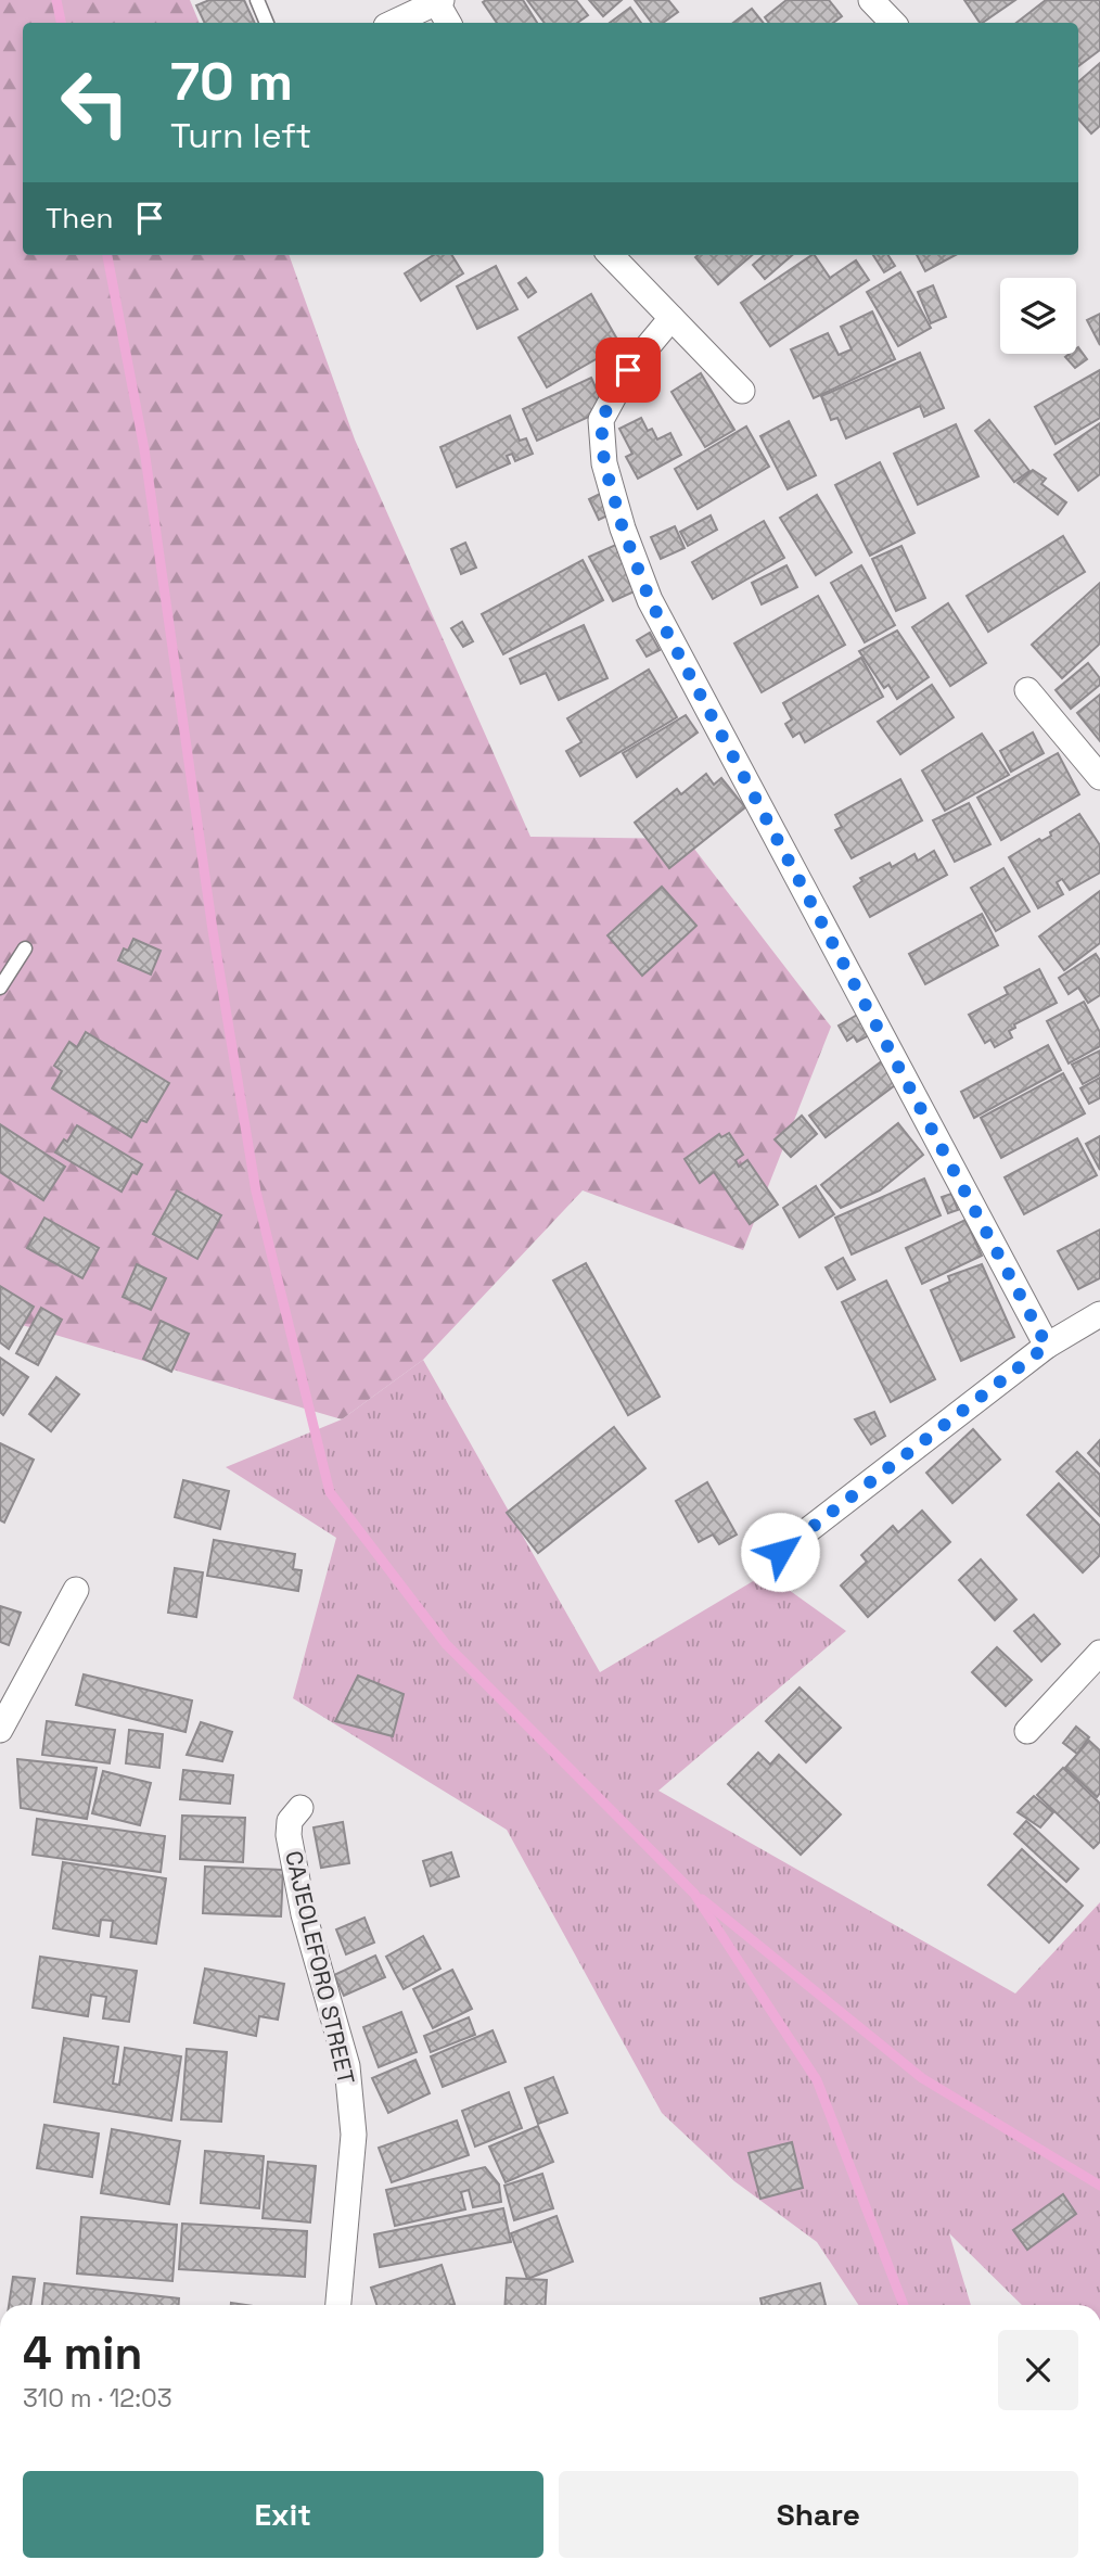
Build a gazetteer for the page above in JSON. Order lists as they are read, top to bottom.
{
  "streets": {
    "street": ["CAJEOLEFORO STREET"]
  },
  "page": {
    "turn": ["70 m", "Turn left"],
    "then": "Then",
    "heading": ["4 min", "310 m · 12:03"],
    "buttons": ["Exit", "Share"]
  }
}
